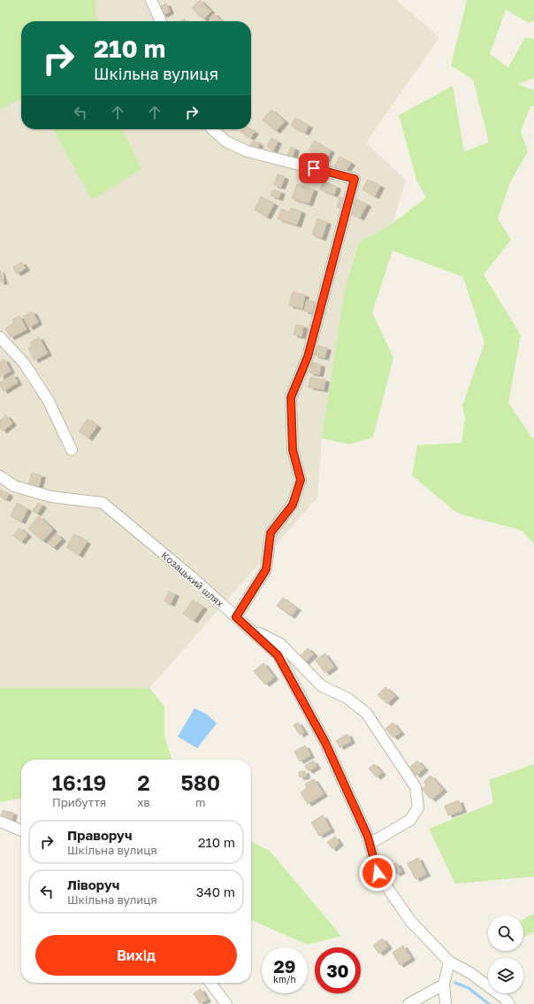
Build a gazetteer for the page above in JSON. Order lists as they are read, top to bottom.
{
  "streets": {
    "street": ["Козацький шлях"]
  },
  "page": {
    "turn": ["210 m", "Шкільна вулиця"],
    "eta": [
      "16:19",
      "Прибуття",
      "2",
      "хв",
      "580",
      "m"
    ],
    "list": [
      {
        "name": "Праворуч",
        "note": "Шкільна вулиця",
        "value": "210 m"
      },
      {
        "name": "Ліворуч",
        "note": "Шкільна вулиця",
        "value": "340 m"
      }
    ],
    "buttons": "Вихід",
    "speed": "29 km/h",
    "limit": "30"
  }
}
